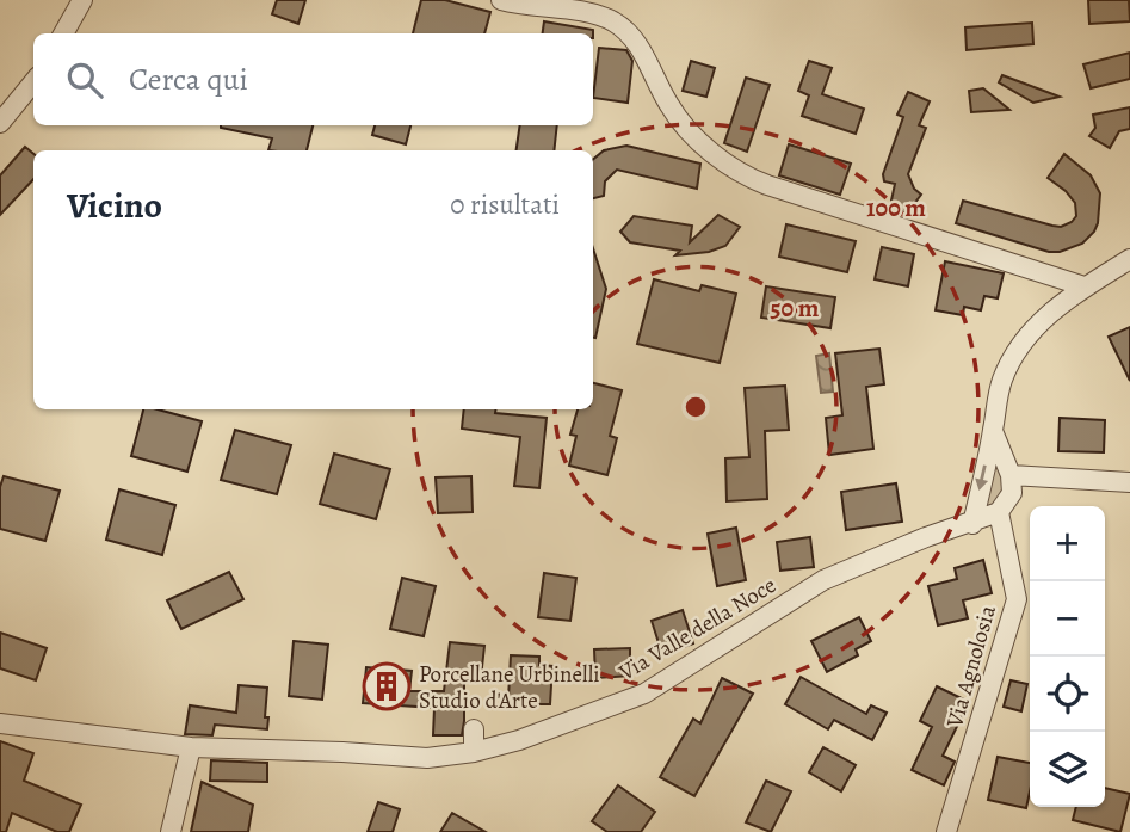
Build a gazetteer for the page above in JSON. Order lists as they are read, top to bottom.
{
  "streets": {
    "street": ["Via Valle della Noce", "Via Agnolosia"]
  },
  "crossings": [
    ["Via Valle della Noce", "Via Agnolosia"]
  ],
  "places": {
    "building": ["Porcellane Urbinelli Studio d'Arte"]
  },
  "page": {
    "search": "Cerca qui",
    "heading": ["Vicino", "0 risultati"],
    "map_buttons": ["+", "−"]
  },
  "rings": ["100 m", "50 m"]
}
